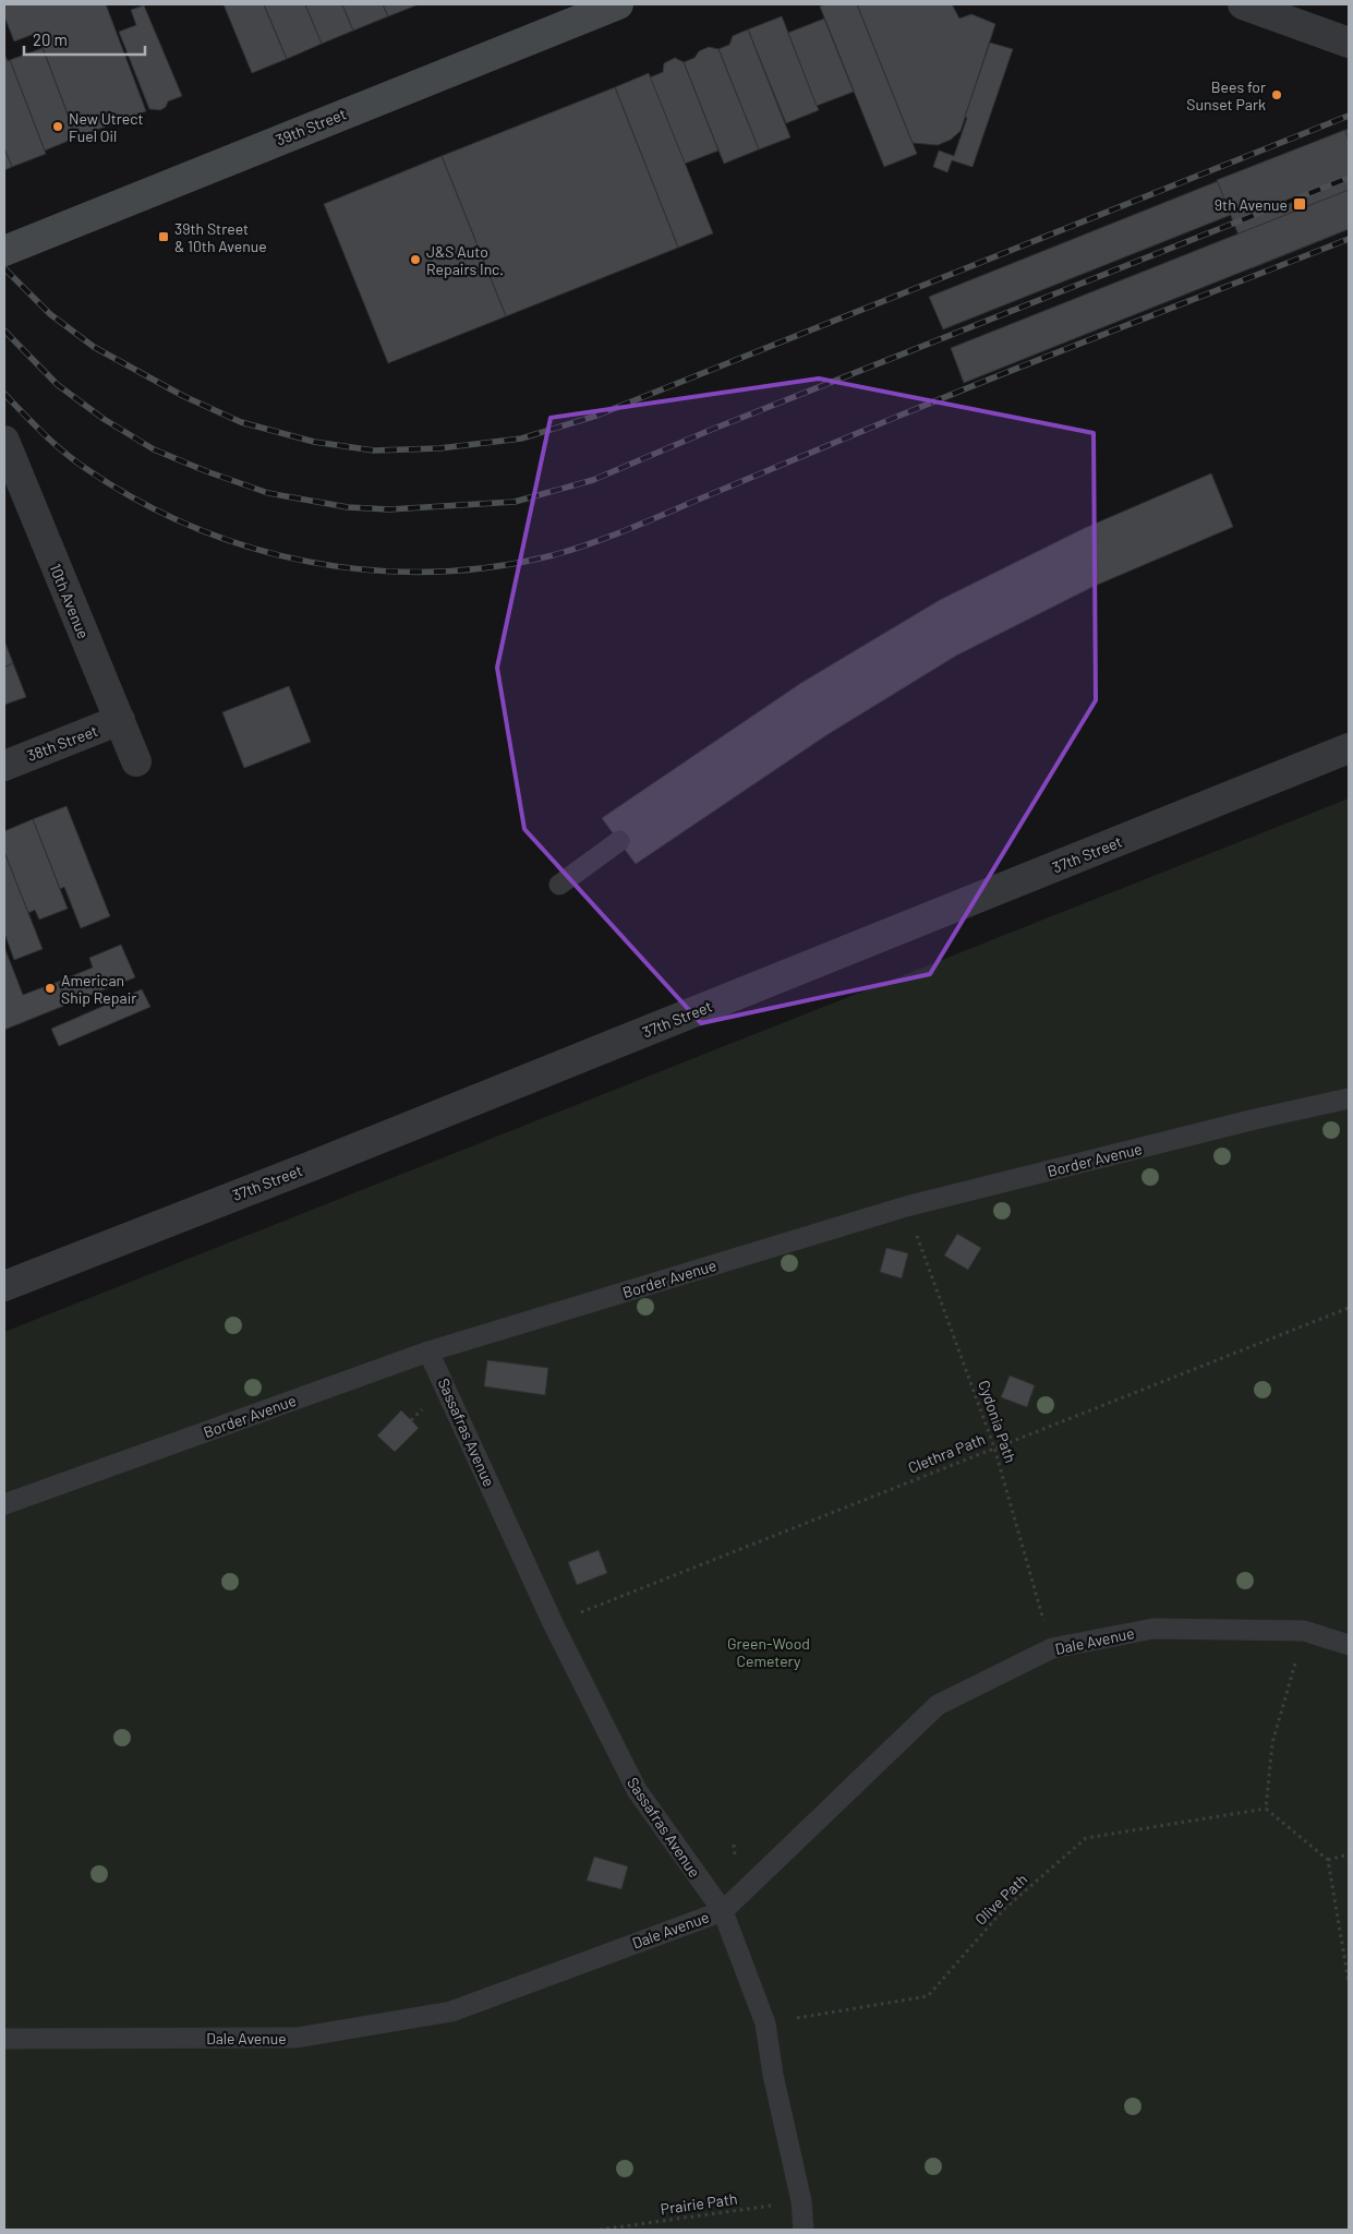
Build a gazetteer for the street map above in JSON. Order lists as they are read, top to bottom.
{
  "streets": {
    "main road": ["39th Street"],
    "street": ["10th Avenue", "38th Street", "37th Street"],
    "lane": ["Border Avenue", "Sassafras Avenue", "Dale Avenue"],
    "path": [
      "Cydonia Path",
      "Clethra Path",
      "Olive Path",
      "Prairie Path"
    ]
  },
  "crossings": [
    ["10th Avenue", "38th Street"],
    ["Border Avenue", "Cydonia Path"],
    ["Border Avenue", "Sassafras Avenue"],
    ["Cydonia Path", "Clethra Path"],
    ["Cydonia Path", "Dale Avenue"],
    ["Sassafras Avenue", "Clethra Path"],
    ["Sassafras Avenue", "Dale Avenue"],
    ["Sassafras Avenue", "Olive Path"],
    ["Sassafras Avenue", "Prairie Path"]
  ],
  "parks": ["Green-Wood Cemetery"],
  "places": {
    "other": [
      "Bees for Sunset Park",
      "New Utrect Fuel Oil",
      "J&S Auto Repairs Inc.",
      "American Ship Repair"
    ],
    "transit": ["9th Avenue", "39th Street & 10th Avenue"]
  },
  "scale_bar": "20 m"
}
